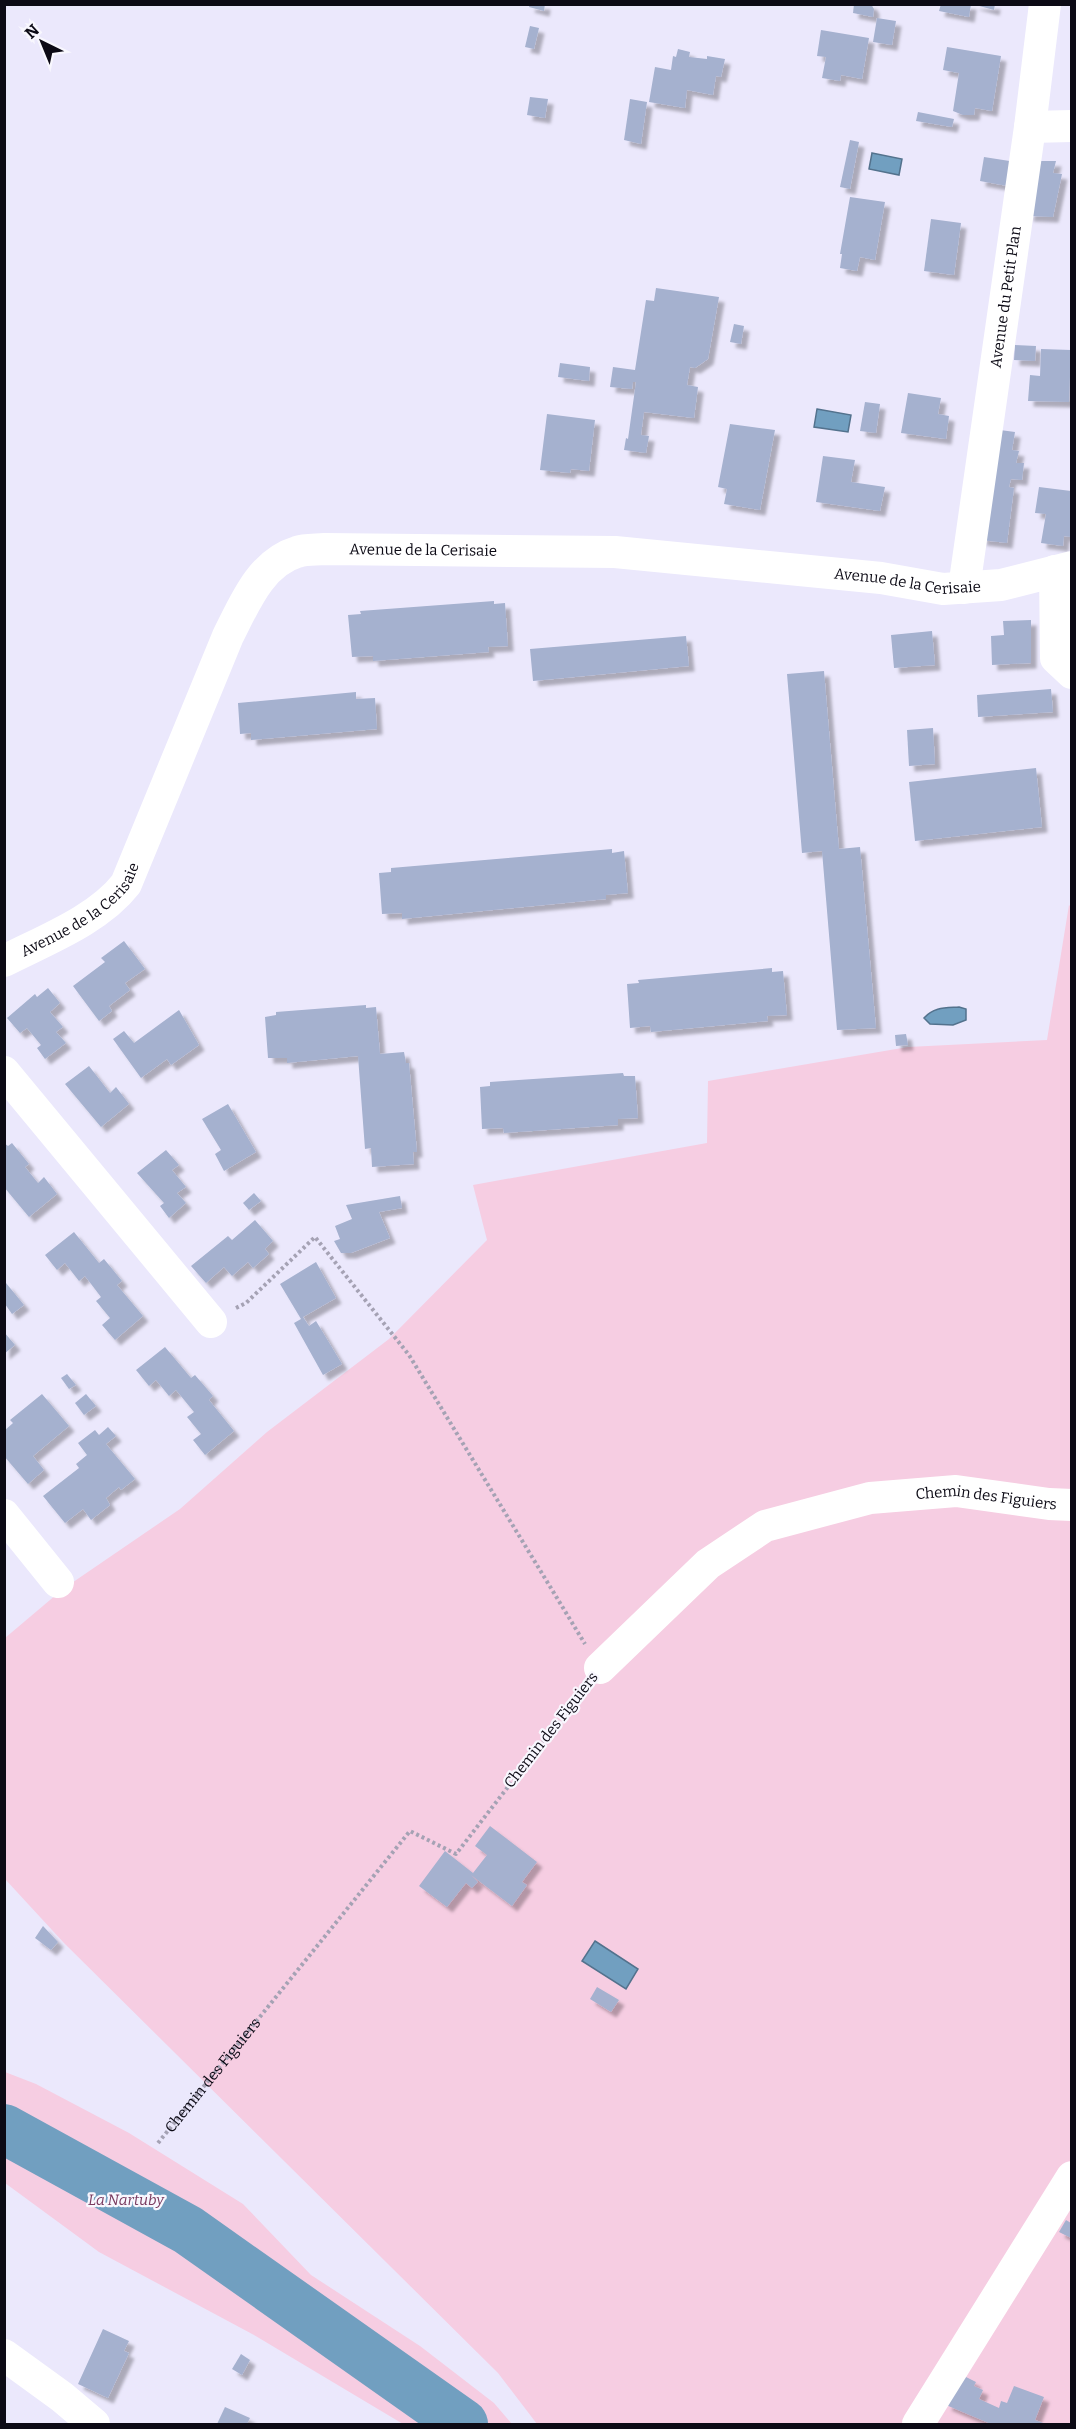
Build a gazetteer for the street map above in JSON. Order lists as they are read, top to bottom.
{
  "streets": {
    "street": ["Avenue du Petit Plan", "Avenue de la Cerisaie", "Chemin des Figuiers"]
  },
  "crossings": [
    ["Avenue du Petit Plan", "Avenue de la Cerisaie"]
  ],
  "parks": ["La Nartuby"],
  "north": "top left"
}
